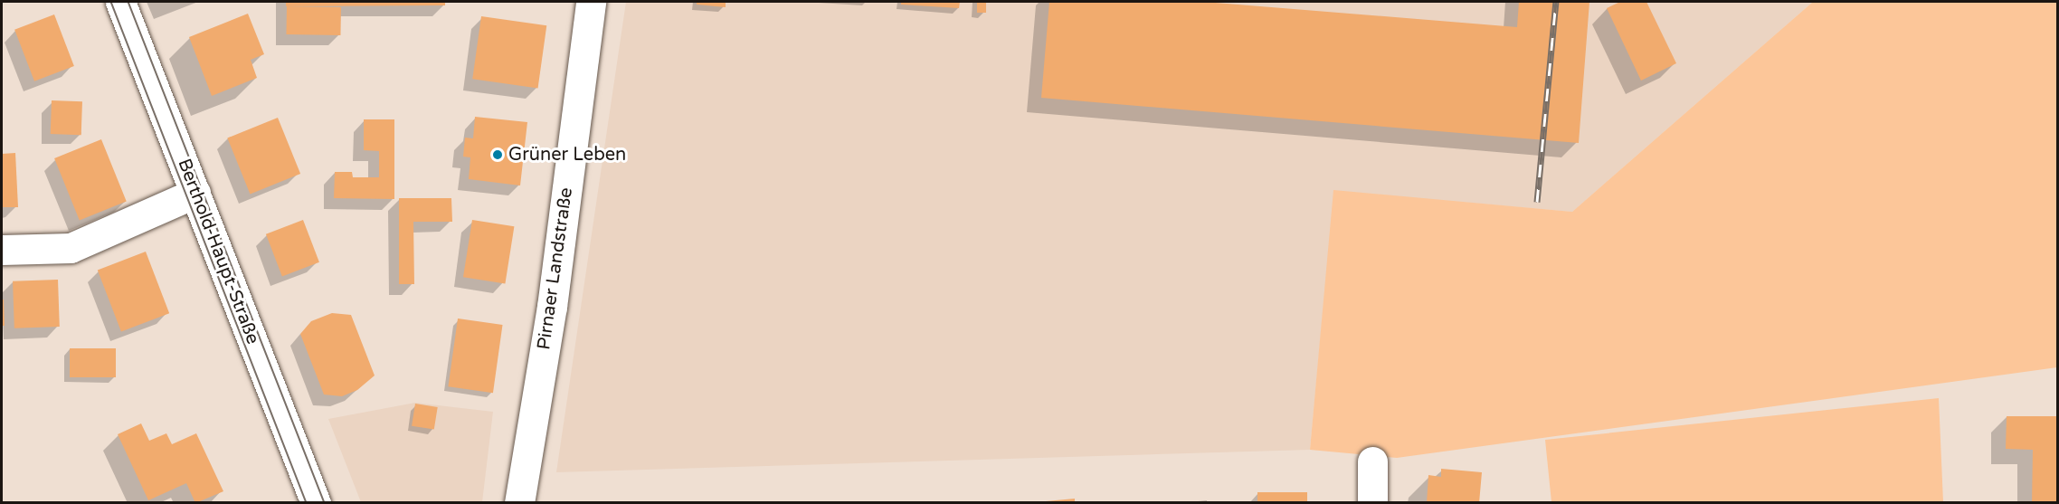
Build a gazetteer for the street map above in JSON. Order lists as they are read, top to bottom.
{
  "streets": {
    "street": ["Berthold-Haupt-Straße", "Pirnaer Landstraße"]
  },
  "places": ["Grüner Leben"]
}
